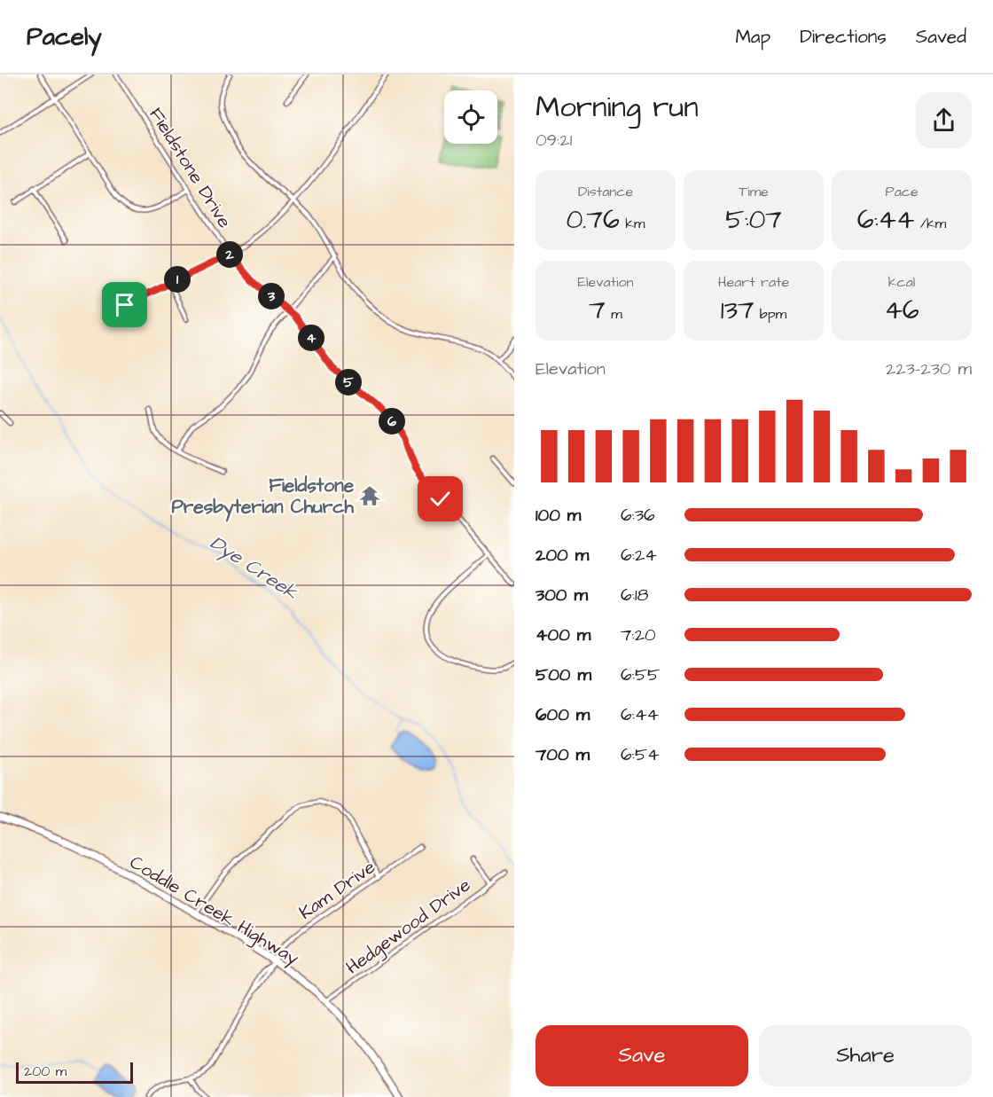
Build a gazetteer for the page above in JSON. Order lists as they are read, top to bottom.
{
  "streets": {
    "main road": ["Coddle Creek Highway"],
    "street": ["Fieldstone Drive", "Kam Drive", "Hedgewood Drive"]
  },
  "crossings": [
    ["Kam Drive", "Coddle Creek Highway"],
    ["Coddle Creek Highway", "Hedgewood Drive"]
  ],
  "water": ["Dye Creek"],
  "places": {
    "temple": ["Fieldstone Presbyterian Church"]
  },
  "scale_bar": "200 m",
  "page": {
    "header": "Pacely",
    "nav": ["Map", "Directions", "Saved"],
    "heading": ["Morning run", "09:21"],
    "stats": [
      ["Distance", "0.76 km"],
      ["Time", "5:07"],
      ["Pace", "6:44 /km"],
      ["Elevation", "7 m"],
      ["Heart rate", "137 bpm"],
      ["kcal", "46"]
    ],
    "pins": [
      "2",
      "1",
      "3",
      "4",
      "5",
      "6"
    ],
    "chart": ["Elevation", "223–230 m"],
    "list": [
      {
        "name": "100 m",
        "note": "6:36"
      },
      {
        "name": "200 m",
        "note": "6:24"
      },
      {
        "name": "300 m",
        "note": "6:18"
      },
      {
        "name": "400 m",
        "note": "7:20"
      },
      {
        "name": "500 m",
        "note": "6:55"
      },
      {
        "name": "600 m",
        "note": "6:44"
      },
      {
        "name": "700 m",
        "note": "6:54"
      }
    ],
    "buttons": ["Save", "Share"],
    "scale": "200 m"
  }
}
